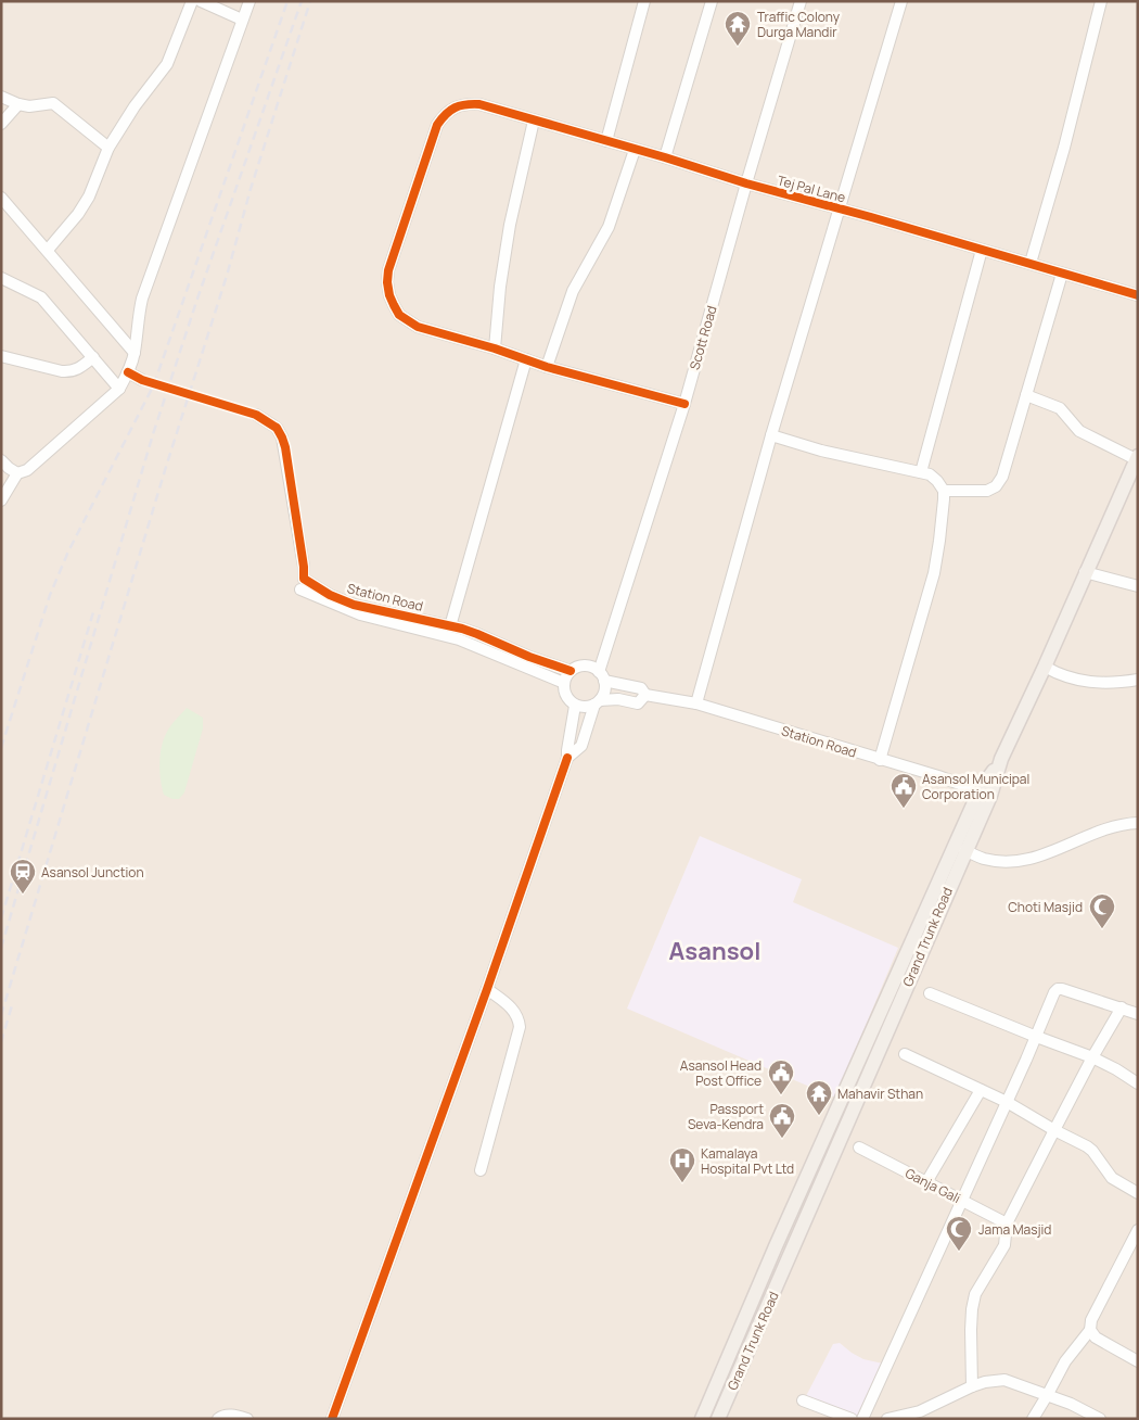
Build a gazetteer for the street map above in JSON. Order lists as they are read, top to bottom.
{
  "streets": {
    "main road": ["Grand Trunk Road"],
    "street": [
      "Tej Pal Lane",
      "Scott Road",
      "Station Road",
      "Ganja Gali"
    ]
  },
  "crossings": [
    ["Tej Pal Lane", "Scott Road"],
    ["Scott Road", "Station Road"],
    ["Station Road", "Grand Trunk Road"]
  ],
  "districts": ["Asansol"],
  "places": {
    "temple": ["Traffic Colony Durga Mandir", "Mahavir Sthan"],
    "public building": ["Asansol Municipal Corporation", "Asansol Head Post Office", "Passport Seva-Kendra"],
    "station": ["Asansol Junction"],
    "mosque": ["Choti Masjid", "Jama Masjid"],
    "hospital": ["Kamalaya Hospital Pvt Ltd"]
  }
}
